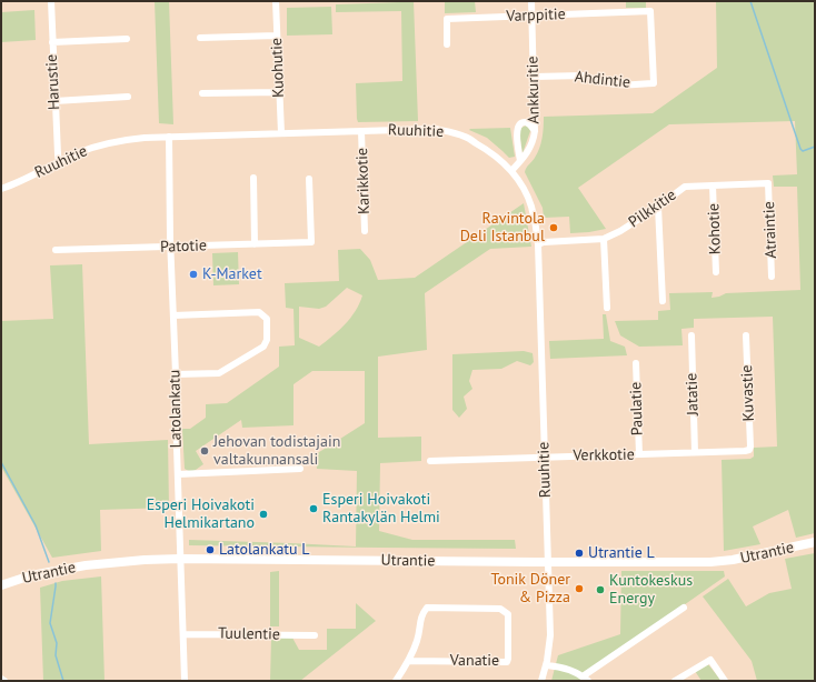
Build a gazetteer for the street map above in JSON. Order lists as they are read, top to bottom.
{
  "streets": {
    "main road": ["Utrantie"],
    "street": [
      "Varppitie",
      "Kuohutie",
      "Ahdintie",
      "Harustie",
      "Ankkuritie",
      "Ruuhitie",
      "Karikkotie",
      "Pilkkitie",
      "Kohotie",
      "Atraintie",
      "Patotie",
      "Kuvastie",
      "Jatatie",
      "Latolankatu",
      "Paulatie",
      "Verkkotie",
      "Tuulentie",
      "Vanatie"
    ]
  },
  "crossings": [
    ["Varppitie", "Ahdintie"],
    ["Varppitie", "Ankkuritie"],
    ["Kuohutie", "Ruuhitie"],
    ["Ahdintie", "Ankkuritie"],
    ["Harustie", "Ruuhitie"],
    ["Ankkuritie", "Ruuhitie"],
    ["Ruuhitie", "Karikkotie"],
    ["Ruuhitie", "Pilkkitie"],
    ["Ruuhitie", "Latolankatu"],
    ["Ruuhitie", "Verkkotie"],
    ["Ruuhitie", "Utrantie"],
    ["Pilkkitie", "Kohotie"],
    ["Pilkkitie", "Atraintie"],
    ["Patotie", "Latolankatu"],
    ["Kuvastie", "Verkkotie"],
    ["Jatatie", "Verkkotie"],
    ["Latolankatu", "Utrantie"],
    ["Latolankatu", "Tuulentie"],
    ["Paulatie", "Verkkotie"]
  ],
  "places": [
    "Ravintola Deli Istanbul",
    "K-Market",
    "Jehovan todistajain valtakunnansali",
    "Esperi Hoivakoti Rantakylän Helmi",
    "Esperi Hoivakoti Helmikartano",
    "Latolankatu L",
    "Utrantie L",
    "Tonik Döner & Pizza",
    "Kuntokeskus Energy"
  ]
}
